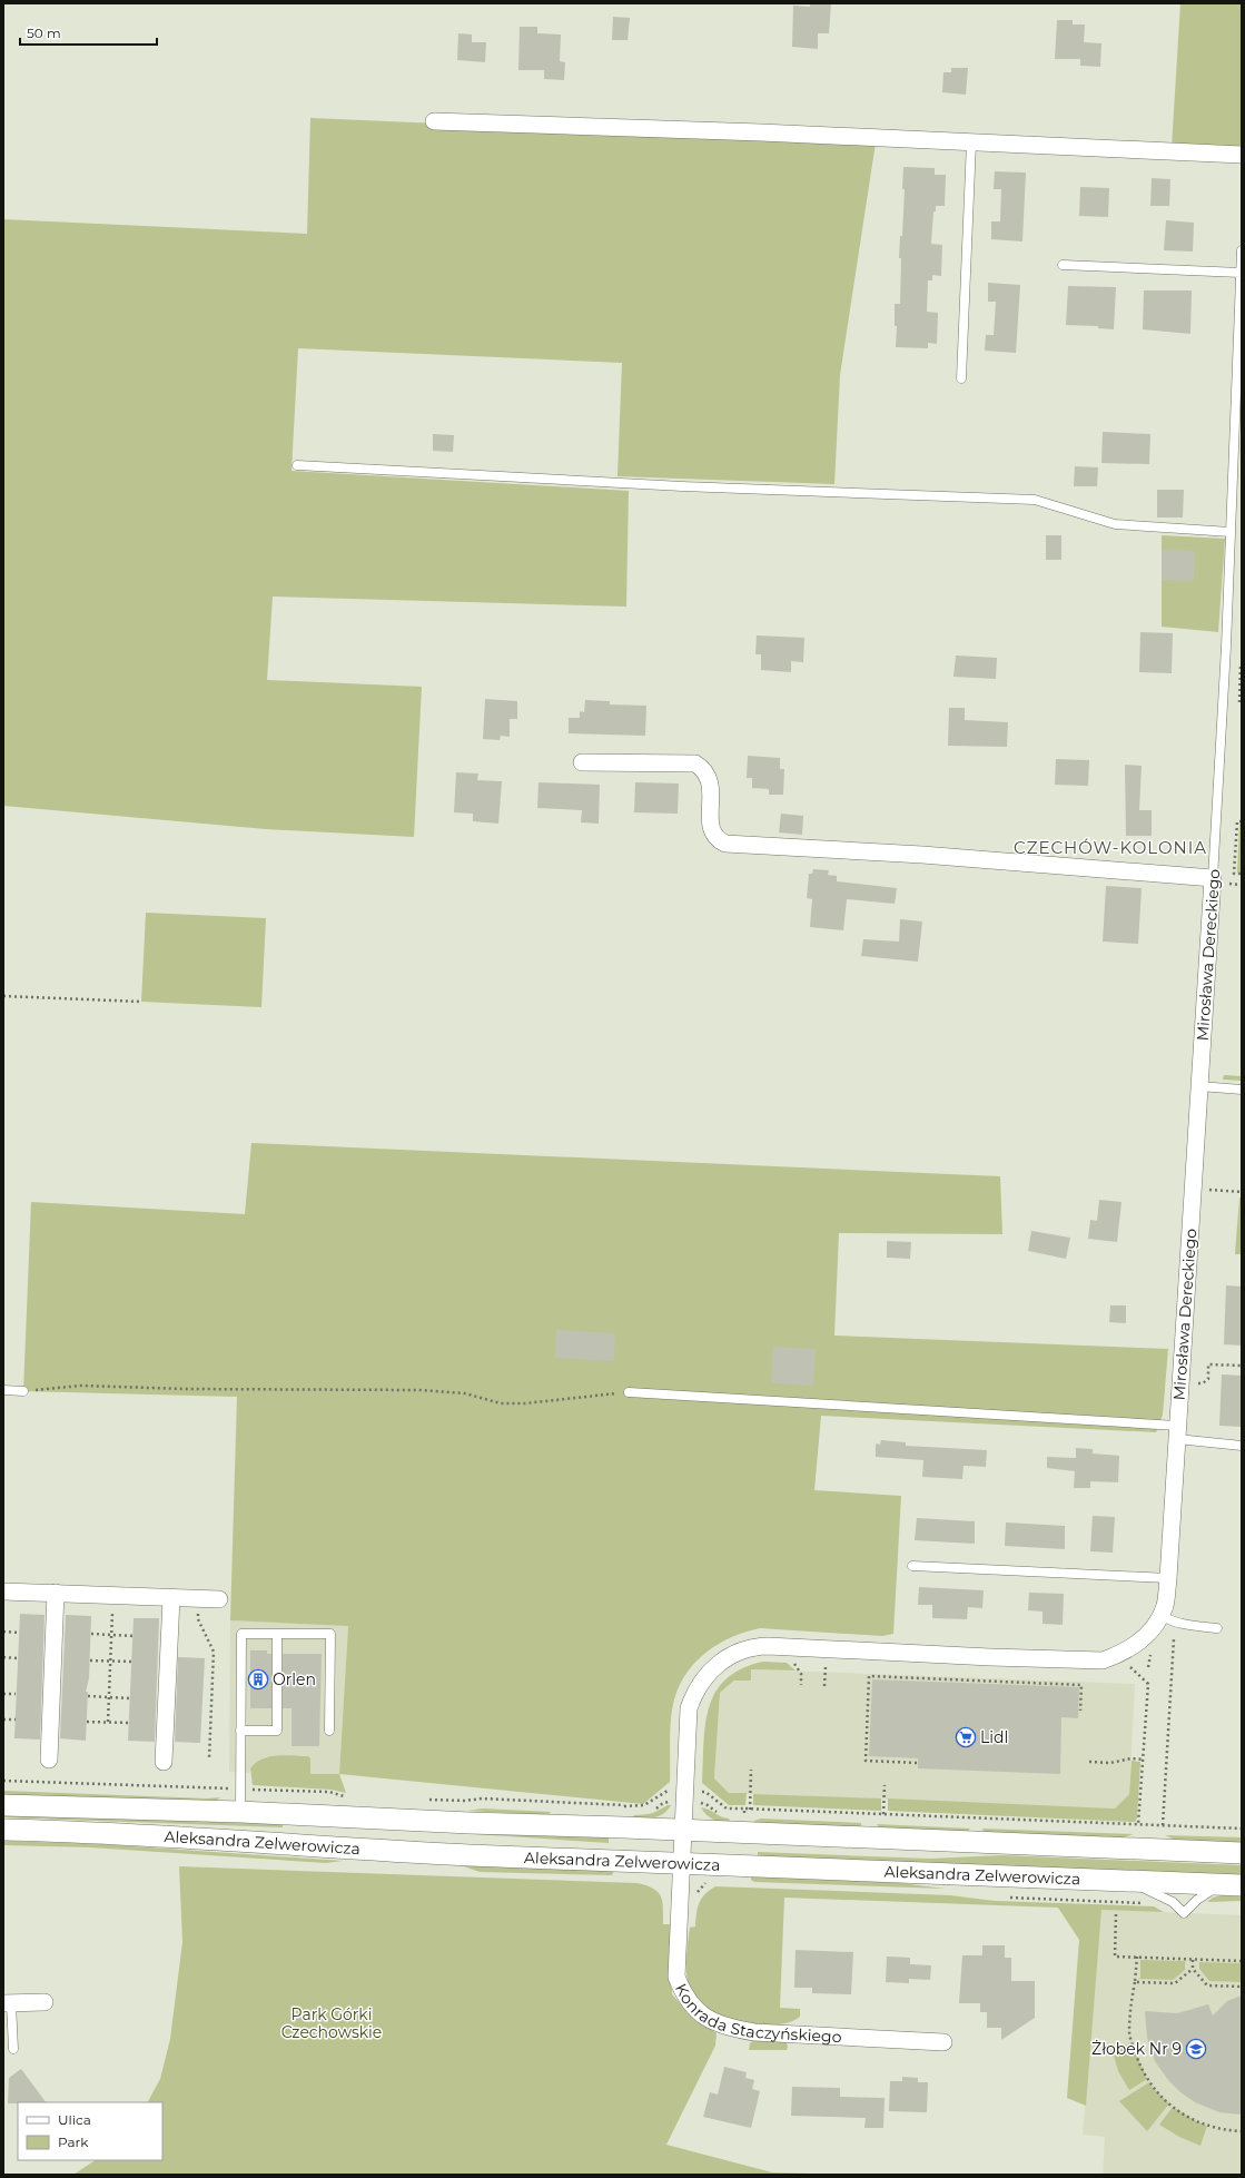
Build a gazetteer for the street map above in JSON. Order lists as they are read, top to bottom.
{
  "streets": {
    "street": ["Mirosława Dereckiego", "Aleksandra Zelwerowicza", "Konrada Staczyńskiego"]
  },
  "crossings": [
    ["Mirosława Dereckiego", "Konrada Staczyńskiego"],
    ["Aleksandra Zelwerowicza", "Konrada Staczyńskiego"]
  ],
  "districts": ["CZECHÓW-KOLONIA"],
  "parks": ["Park Górki Czechowskie"],
  "places": {
    "building": ["Orlen"],
    "supermarket": ["Lidl"],
    "school or university": ["Żłobek Nr 9"]
  },
  "legend": ["Ulica", "Park"],
  "scale_bar": "50 m"
}
